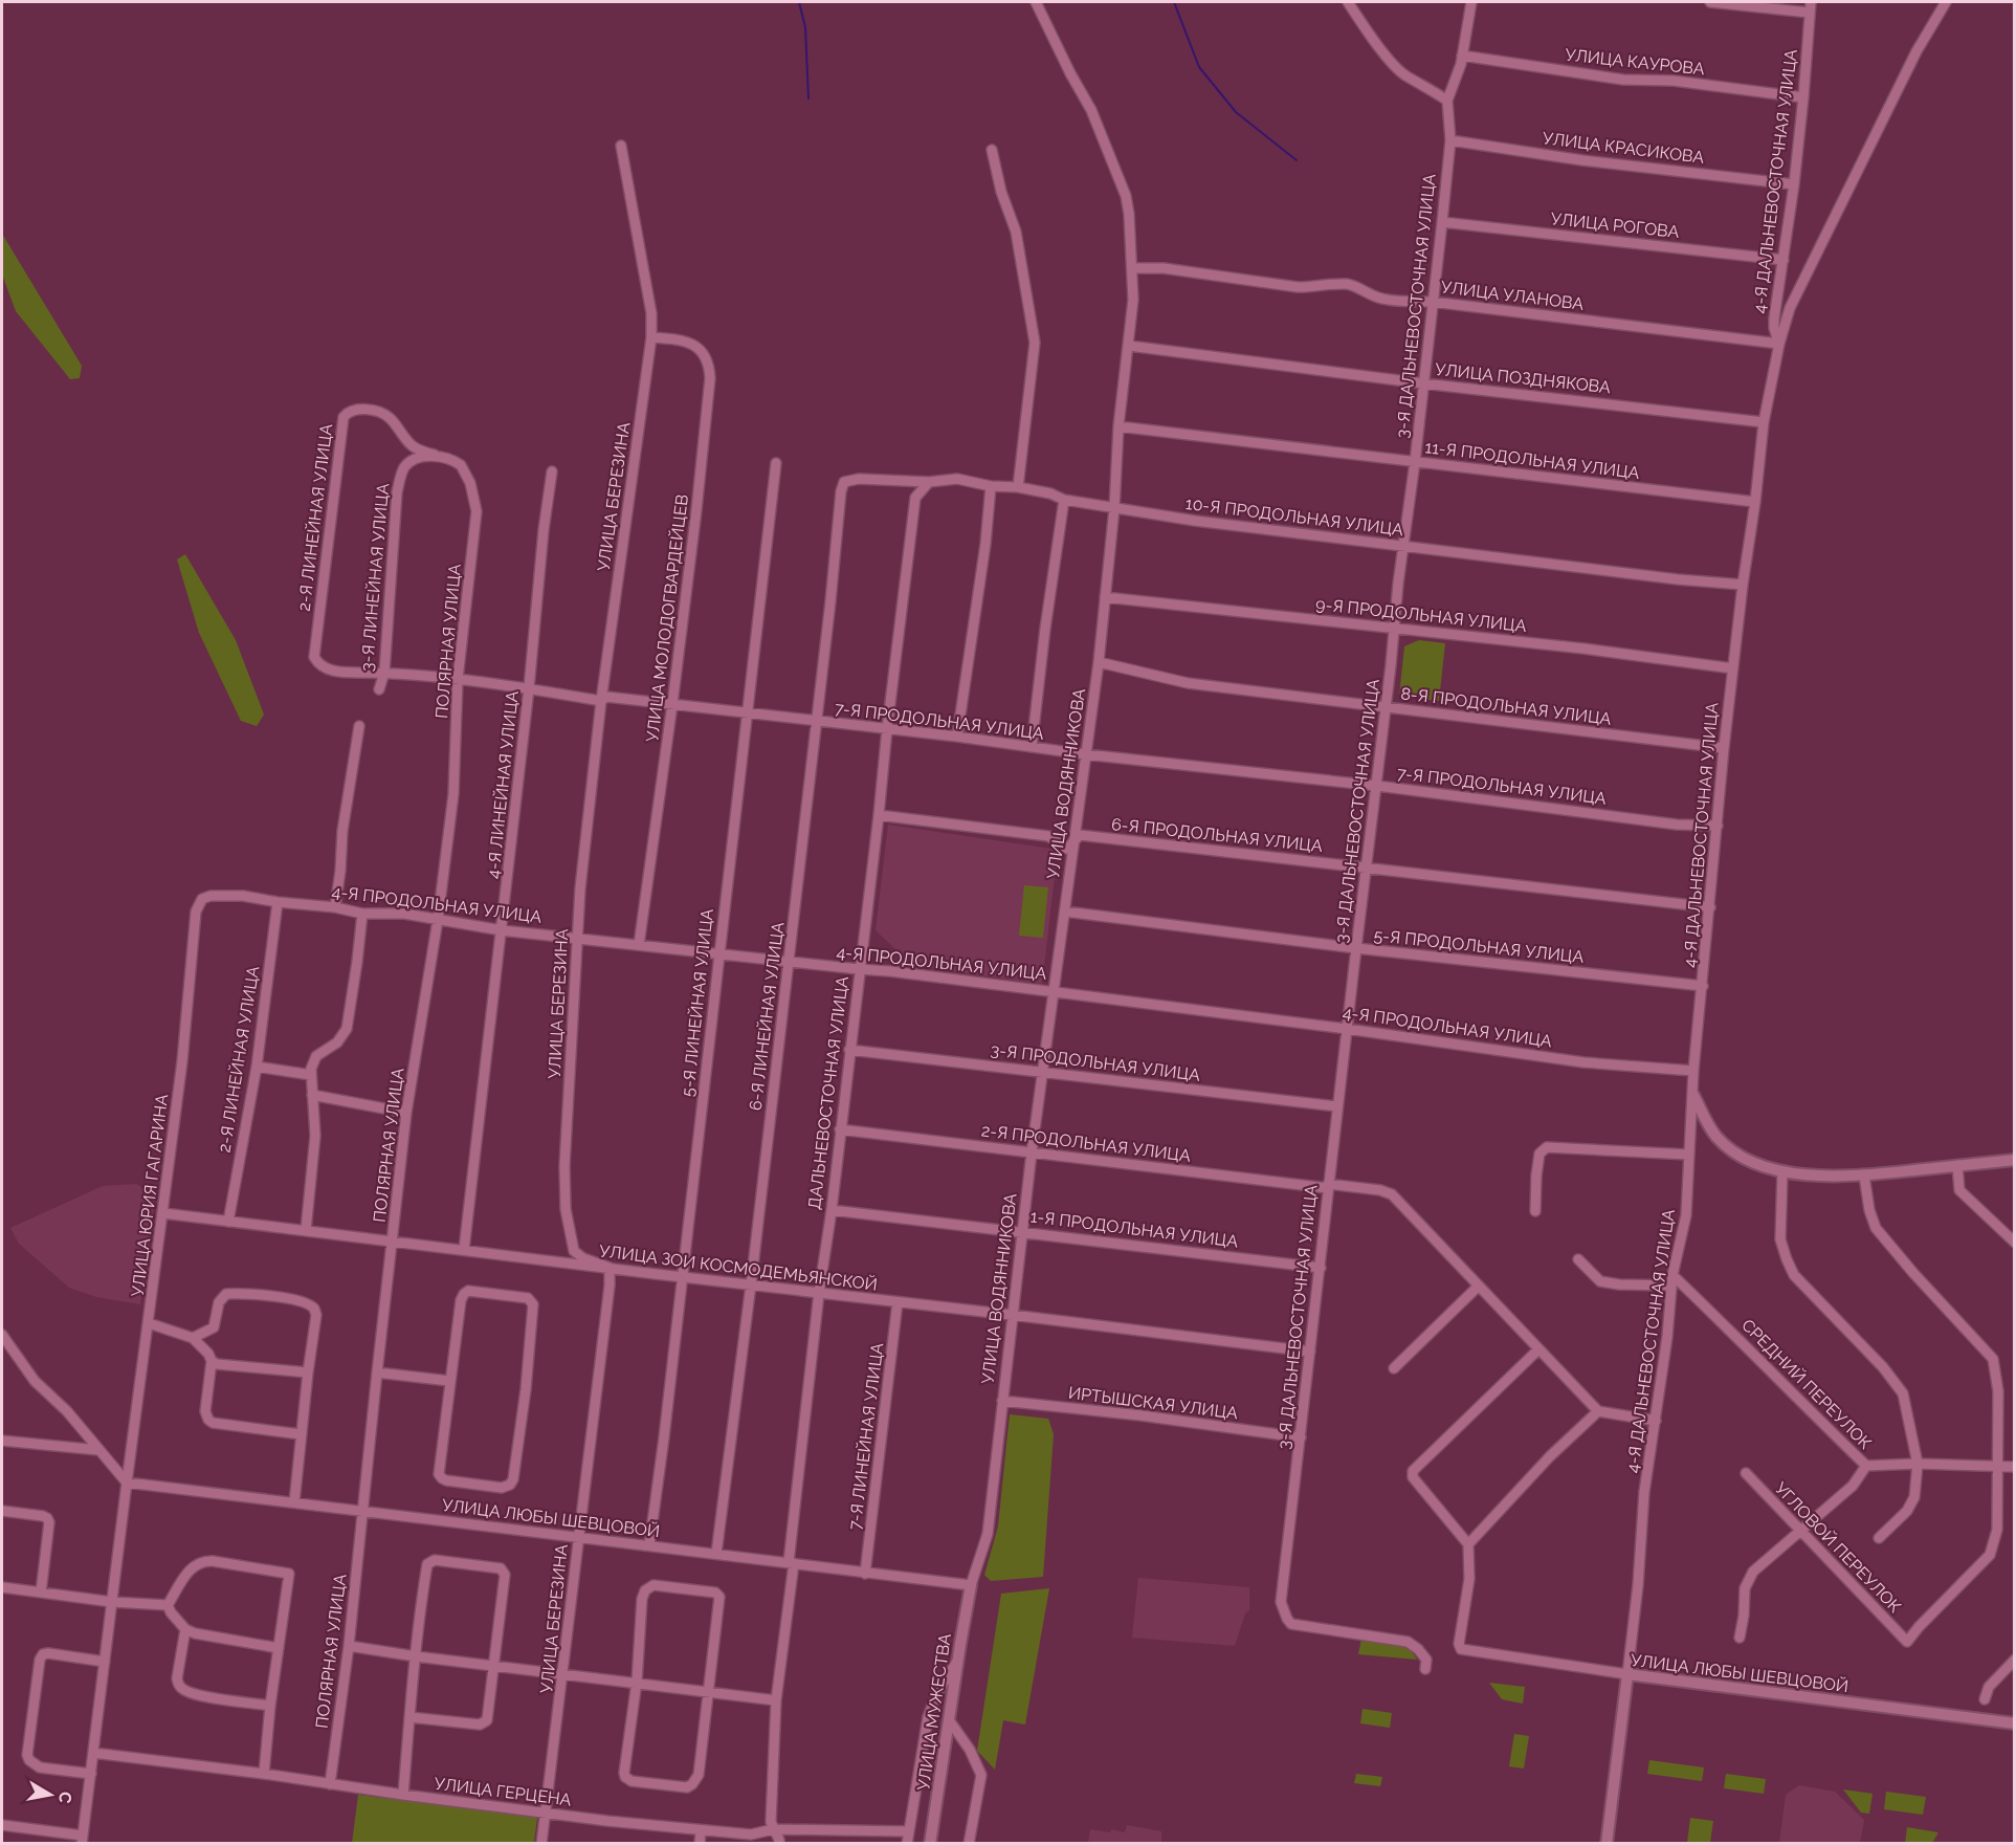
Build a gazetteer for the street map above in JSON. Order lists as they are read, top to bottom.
{
  "streets": {
    "street": [
      "УЛИЦА КАУРОВА",
      "УЛИЦА КРАСИКОВА",
      "4-Я ДАЛЬНЕВОСТОЧНАЯ УЛИЦА",
      "УЛИЦА РОГОВА",
      "УЛИЦА УЛАНОВА",
      "3-Я ДАЛЬНЕВОСТОЧНАЯ УЛИЦА",
      "УЛИЦА ПОЗДНЯКОВА",
      "11-Я ПРОДОЛЬНАЯ УЛИЦА",
      "УЛИЦА БЕРЕЗИНА",
      "10-Я ПРОДОЛЬНАЯ УЛИЦА",
      "2-Я ЛИНЕЙНАЯ УЛИЦА",
      "3-Я ЛИНЕЙНАЯ УЛИЦА",
      "9-Я ПРОДОЛЬНАЯ УЛИЦА",
      "УЛИЦА МОЛОДОГВАРДЕЙЦЕВ",
      "ПОЛЯРНАЯ УЛИЦА",
      "8-Я ПРОДОЛЬНАЯ УЛИЦА",
      "7-Я ПРОДОЛЬНАЯ УЛИЦА",
      "УЛИЦА ВОДЯННИКОВА",
      "4-Я ЛИНЕЙНАЯ УЛИЦА",
      "6-Я ПРОДОЛЬНАЯ УЛИЦА",
      "4-Я ПРОДОЛЬНАЯ УЛИЦА",
      "5-Я ПРОДОЛЬНАЯ УЛИЦА",
      "5-Я ЛИНЕЙНАЯ УЛИЦА",
      "6-Я ЛИНЕЙНАЯ УЛИЦА",
      "3-Я ПРОДОЛЬНАЯ УЛИЦА",
      "ДАЛЬНЕВОСТОЧНАЯ УЛИЦА",
      "2-Я ПРОДОЛЬНАЯ УЛИЦА",
      "УЛИЦА ЮРИЯ ГАГАРИНА",
      "1-Я ПРОДОЛЬНАЯ УЛИЦА",
      "УЛИЦА ЗОИ КОСМОДЕМЬЯНСКОЙ",
      "СРЕДНИЙ ПЕРЕУЛОК",
      "ИРТЫШСКАЯ УЛИЦА",
      "7-Я ЛИНЕЙНАЯ УЛИЦА",
      "УЛИЦА ЛЮБЫ ШЕВЦОВОЙ",
      "УГЛОВОЙ ПЕРЕУЛОК",
      "УЛИЦА МУЖЕСТВА",
      "УЛИЦА ГЕРЦЕНА"
    ]
  },
  "crossings": [
    ["УЛИЦА КАУРОВА", "4-Я ДАЛЬНЕВОСТОЧНАЯ УЛИЦА"],
    ["УЛИЦА КАУРОВА", "3-Я ДАЛЬНЕВОСТОЧНАЯ УЛИЦА"],
    ["УЛИЦА КРАСИКОВА", "4-Я ДАЛЬНЕВОСТОЧНАЯ УЛИЦА"],
    ["УЛИЦА КРАСИКОВА", "3-Я ДАЛЬНЕВОСТОЧНАЯ УЛИЦА"],
    ["4-Я ДАЛЬНЕВОСТОЧНАЯ УЛИЦА", "УЛИЦА РОГОВА"],
    ["4-Я ДАЛЬНЕВОСТОЧНАЯ УЛИЦА", "УЛИЦА УЛАНОВА"],
    ["4-Я ДАЛЬНЕВОСТОЧНАЯ УЛИЦА", "УЛИЦА ПОЗДНЯКОВА"],
    ["4-Я ДАЛЬНЕВОСТОЧНАЯ УЛИЦА", "11-Я ПРОДОЛЬНАЯ УЛИЦА"],
    ["4-Я ДАЛЬНЕВОСТОЧНАЯ УЛИЦА", "10-Я ПРОДОЛЬНАЯ УЛИЦА"],
    ["4-Я ДАЛЬНЕВОСТОЧНАЯ УЛИЦА", "9-Я ПРОДОЛЬНАЯ УЛИЦА"],
    ["4-Я ДАЛЬНЕВОСТОЧНАЯ УЛИЦА", "8-Я ПРОДОЛЬНАЯ УЛИЦА"],
    ["4-Я ДАЛЬНЕВОСТОЧНАЯ УЛИЦА", "7-Я ПРОДОЛЬНАЯ УЛИЦА"],
    ["4-Я ДАЛЬНЕВОСТОЧНАЯ УЛИЦА", "6-Я ПРОДОЛЬНАЯ УЛИЦА"],
    ["4-Я ДАЛЬНЕВОСТОЧНАЯ УЛИЦА", "4-Я ПРОДОЛЬНАЯ УЛИЦА"],
    ["4-Я ДАЛЬНЕВОСТОЧНАЯ УЛИЦА", "5-Я ПРОДОЛЬНАЯ УЛИЦА"],
    ["4-Я ДАЛЬНЕВОСТОЧНАЯ УЛИЦА", "СРЕДНИЙ ПЕРЕУЛОК"],
    ["4-Я ДАЛЬНЕВОСТОЧНАЯ УЛИЦА", "УЛИЦА ЛЮБЫ ШЕВЦОВОЙ"],
    ["УЛИЦА РОГОВА", "3-Я ДАЛЬНЕВОСТОЧНАЯ УЛИЦА"],
    ["УЛИЦА УЛАНОВА", "3-Я ДАЛЬНЕВОСТОЧНАЯ УЛИЦА"],
    ["УЛИЦА УЛАНОВА", "УЛИЦА ВОДЯННИКОВА"],
    ["3-Я ДАЛЬНЕВОСТОЧНАЯ УЛИЦА", "УЛИЦА ПОЗДНЯКОВА"],
    ["3-Я ДАЛЬНЕВОСТОЧНАЯ УЛИЦА", "11-Я ПРОДОЛЬНАЯ УЛИЦА"],
    ["3-Я ДАЛЬНЕВОСТОЧНАЯ УЛИЦА", "10-Я ПРОДОЛЬНАЯ УЛИЦА"],
    ["3-Я ДАЛЬНЕВОСТОЧНАЯ УЛИЦА", "9-Я ПРОДОЛЬНАЯ УЛИЦА"],
    ["3-Я ДАЛЬНЕВОСТОЧНАЯ УЛИЦА", "8-Я ПРОДОЛЬНАЯ УЛИЦА"],
    ["3-Я ДАЛЬНЕВОСТОЧНАЯ УЛИЦА", "7-Я ПРОДОЛЬНАЯ УЛИЦА"],
    ["3-Я ДАЛЬНЕВОСТОЧНАЯ УЛИЦА", "6-Я ПРОДОЛЬНАЯ УЛИЦА"],
    ["3-Я ДАЛЬНЕВОСТОЧНАЯ УЛИЦА", "4-Я ПРОДОЛЬНАЯ УЛИЦА"],
    ["3-Я ДАЛЬНЕВОСТОЧНАЯ УЛИЦА", "5-Я ПРОДОЛЬНАЯ УЛИЦА"],
    ["3-Я ДАЛЬНЕВОСТОЧНАЯ УЛИЦА", "3-Я ПРОДОЛЬНАЯ УЛИЦА"],
    ["3-Я ДАЛЬНЕВОСТОЧНАЯ УЛИЦА", "2-Я ПРОДОЛЬНАЯ УЛИЦА"],
    ["3-Я ДАЛЬНЕВОСТОЧНАЯ УЛИЦА", "1-Я ПРОДОЛЬНАЯ УЛИЦА"],
    ["3-Я ДАЛЬНЕВОСТОЧНАЯ УЛИЦА", "УЛИЦА ЗОИ КОСМОДЕМЬЯНСКОЙ"],
    ["3-Я ДАЛЬНЕВОСТОЧНАЯ УЛИЦА", "ИРТЫШСКАЯ УЛИЦА"],
    ["УЛИЦА ПОЗДНЯКОВА", "УЛИЦА ВОДЯННИКОВА"],
    ["11-Я ПРОДОЛЬНАЯ УЛИЦА", "УЛИЦА ВОДЯННИКОВА"],
    ["УЛИЦА БЕРЕЗИНА", "УЛИЦА МОЛОДОГВАРДЕЙЦЕВ"],
    ["УЛИЦА БЕРЕЗИНА", "7-Я ПРОДОЛЬНАЯ УЛИЦА"],
    ["УЛИЦА БЕРЕЗИНА", "4-Я ПРОДОЛЬНАЯ УЛИЦА"],
    ["УЛИЦА БЕРЕЗИНА", "УЛИЦА ЗОИ КОСМОДЕМЬЯНСКОЙ"],
    ["УЛИЦА БЕРЕЗИНА", "УЛИЦА ЛЮБЫ ШЕВЦОВОЙ"],
    ["УЛИЦА БЕРЕЗИНА", "УЛИЦА ГЕРЦЕНА"],
    ["10-Я ПРОДОЛЬНАЯ УЛИЦА", "УЛИЦА ВОДЯННИКОВА"],
    ["10-Я ПРОДОЛЬНАЯ УЛИЦА", "6-Я ЛИНЕЙНАЯ УЛИЦА"],
    ["10-Я ПРОДОЛЬНАЯ УЛИЦА", "ДАЛЬНЕВОСТОЧНАЯ УЛИЦА"],
    ["2-Я ЛИНЕЙНАЯ УЛИЦА", "3-Я ЛИНЕЙНАЯ УЛИЦА"],
    ["2-Я ЛИНЕЙНАЯ УЛИЦА", "ПОЛЯРНАЯ УЛИЦА"],
    ["2-Я ЛИНЕЙНАЯ УЛИЦА", "7-Я ПРОДОЛЬНАЯ УЛИЦА"],
    ["2-Я ЛИНЕЙНАЯ УЛИЦА", "4-Я ПРОДОЛЬНАЯ УЛИЦА"],
    ["2-Я ЛИНЕЙНАЯ УЛИЦА", "УЛИЦА ЗОИ КОСМОДЕМЬЯНСКОЙ"],
    ["3-Я ЛИНЕЙНАЯ УЛИЦА", "ПОЛЯРНАЯ УЛИЦА"],
    ["3-Я ЛИНЕЙНАЯ УЛИЦА", "7-Я ПРОДОЛЬНАЯ УЛИЦА"],
    ["9-Я ПРОДОЛЬНАЯ УЛИЦА", "УЛИЦА ВОДЯННИКОВА"],
    ["УЛИЦА МОЛОДОГВАРДЕЙЦЕВ", "7-Я ПРОДОЛЬНАЯ УЛИЦА"],
    ["УЛИЦА МОЛОДОГВАРДЕЙЦЕВ", "4-Я ПРОДОЛЬНАЯ УЛИЦА"],
    ["ПОЛЯРНАЯ УЛИЦА", "7-Я ПРОДОЛЬНАЯ УЛИЦА"],
    ["ПОЛЯРНАЯ УЛИЦА", "4-Я ПРОДОЛЬНАЯ УЛИЦА"],
    ["ПОЛЯРНАЯ УЛИЦА", "УЛИЦА ЗОИ КОСМОДЕМЬЯНСКОЙ"],
    ["ПОЛЯРНАЯ УЛИЦА", "УЛИЦА ЛЮБЫ ШЕВЦОВОЙ"],
    ["ПОЛЯРНАЯ УЛИЦА", "УЛИЦА ГЕРЦЕНА"],
    ["8-Я ПРОДОЛЬНАЯ УЛИЦА", "УЛИЦА ВОДЯННИКОВА"],
    ["7-Я ПРОДОЛЬНАЯ УЛИЦА", "УЛИЦА ВОДЯННИКОВА"],
    ["7-Я ПРОДОЛЬНАЯ УЛИЦА", "4-Я ЛИНЕЙНАЯ УЛИЦА"],
    ["7-Я ПРОДОЛЬНАЯ УЛИЦА", "5-Я ЛИНЕЙНАЯ УЛИЦА"],
    ["7-Я ПРОДОЛЬНАЯ УЛИЦА", "6-Я ЛИНЕЙНАЯ УЛИЦА"],
    ["7-Я ПРОДОЛЬНАЯ УЛИЦА", "ДАЛЬНЕВОСТОЧНАЯ УЛИЦА"],
    ["УЛИЦА ВОДЯННИКОВА", "6-Я ПРОДОЛЬНАЯ УЛИЦА"],
    ["УЛИЦА ВОДЯННИКОВА", "4-Я ПРОДОЛЬНАЯ УЛИЦА"],
    ["УЛИЦА ВОДЯННИКОВА", "5-Я ПРОДОЛЬНАЯ УЛИЦА"],
    ["УЛИЦА ВОДЯННИКОВА", "3-Я ПРОДОЛЬНАЯ УЛИЦА"],
    ["УЛИЦА ВОДЯННИКОВА", "2-Я ПРОДОЛЬНАЯ УЛИЦА"],
    ["УЛИЦА ВОДЯННИКОВА", "1-Я ПРОДОЛЬНАЯ УЛИЦА"],
    ["УЛИЦА ВОДЯННИКОВА", "УЛИЦА ЗОИ КОСМОДЕМЬЯНСКОЙ"],
    ["УЛИЦА ВОДЯННИКОВА", "ИРТЫШСКАЯ УЛИЦА"],
    ["УЛИЦА ВОДЯННИКОВА", "УЛИЦА ЛЮБЫ ШЕВЦОВОЙ"],
    ["УЛИЦА ВОДЯННИКОВА", "УЛИЦА МУЖЕСТВА"],
    ["4-Я ЛИНЕЙНАЯ УЛИЦА", "4-Я ПРОДОЛЬНАЯ УЛИЦА"],
    ["4-Я ЛИНЕЙНАЯ УЛИЦА", "УЛИЦА ЗОИ КОСМОДЕМЬЯНСКОЙ"],
    ["6-Я ПРОДОЛЬНАЯ УЛИЦА", "ДАЛЬНЕВОСТОЧНАЯ УЛИЦА"],
    ["4-Я ПРОДОЛЬНАЯ УЛИЦА", "5-Я ЛИНЕЙНАЯ УЛИЦА"],
    ["4-Я ПРОДОЛЬНАЯ УЛИЦА", "6-Я ЛИНЕЙНАЯ УЛИЦА"],
    ["4-Я ПРОДОЛЬНАЯ УЛИЦА", "ДАЛЬНЕВОСТОЧНАЯ УЛИЦА"],
    ["4-Я ПРОДОЛЬНАЯ УЛИЦА", "УЛИЦА ЮРИЯ ГАГАРИНА"],
    ["5-Я ЛИНЕЙНАЯ УЛИЦА", "УЛИЦА ЗОИ КОСМОДЕМЬЯНСКОЙ"],
    ["5-Я ЛИНЕЙНАЯ УЛИЦА", "УЛИЦА ЛЮБЫ ШЕВЦОВОЙ"],
    ["6-Я ЛИНЕЙНАЯ УЛИЦА", "УЛИЦА ЗОИ КОСМОДЕМЬЯНСКОЙ"],
    ["6-Я ЛИНЕЙНАЯ УЛИЦА", "УЛИЦА ЛЮБЫ ШЕВЦОВОЙ"],
    ["3-Я ПРОДОЛЬНАЯ УЛИЦА", "ДАЛЬНЕВОСТОЧНАЯ УЛИЦА"],
    ["ДАЛЬНЕВОСТОЧНАЯ УЛИЦА", "2-Я ПРОДОЛЬНАЯ УЛИЦА"],
    ["ДАЛЬНЕВОСТОЧНАЯ УЛИЦА", "1-Я ПРОДОЛЬНАЯ УЛИЦА"],
    ["ДАЛЬНЕВОСТОЧНАЯ УЛИЦА", "УЛИЦА ЗОИ КОСМОДЕМЬЯНСКОЙ"],
    ["ДАЛЬНЕВОСТОЧНАЯ УЛИЦА", "УЛИЦА ЛЮБЫ ШЕВЦОВОЙ"],
    ["ДАЛЬНЕВОСТОЧНАЯ УЛИЦА", "УЛИЦА ГЕРЦЕНА"],
    ["УЛИЦА ЮРИЯ ГАГАРИНА", "УЛИЦА ЗОИ КОСМОДЕМЬЯНСКОЙ"],
    ["УЛИЦА ЮРИЯ ГАГАРИНА", "УЛИЦА ЛЮБЫ ШЕВЦОВОЙ"],
    ["УЛИЦА ЮРИЯ ГАГАРИНА", "УЛИЦА ГЕРЦЕНА"],
    ["УЛИЦА ЗОИ КОСМОДЕМЬЯНСКОЙ", "7-Я ЛИНЕЙНАЯ УЛИЦА"],
    ["СРЕДНИЙ ПЕРЕУЛОК", "УГЛОВОЙ ПЕРЕУЛОК"],
    ["7-Я ЛИНЕЙНАЯ УЛИЦА", "УЛИЦА ЛЮБЫ ШЕВЦОВОЙ"],
    ["УЛИЦА ЛЮБЫ ШЕВЦОВОЙ", "УЛИЦА МУЖЕСТВА"]
  ],
  "north": "right"
}
